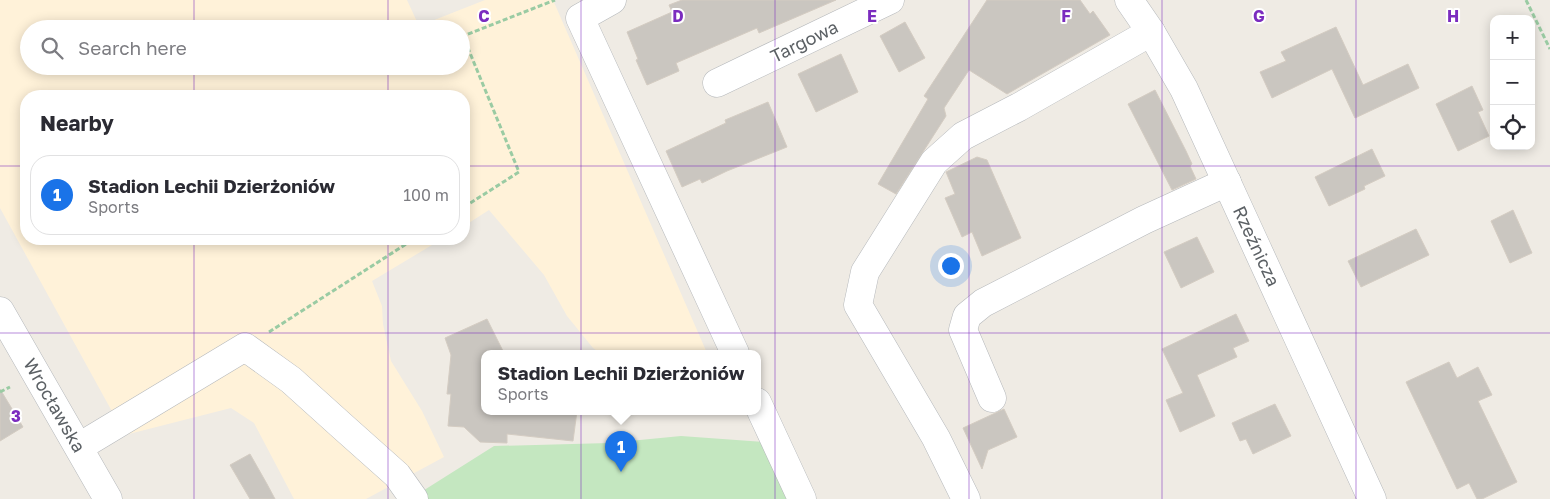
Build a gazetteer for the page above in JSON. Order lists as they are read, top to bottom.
{
  "streets": {
    "street": ["Targowa", "Rzeźnicza", "Wrocławska"]
  },
  "page": {
    "map_buttons": ["+", "−"],
    "search": "Search here",
    "heading": "Nearby",
    "list": [
      {
        "mark": "1",
        "name": "Stadion Lechii Dzierżoniów",
        "note": "Sports",
        "value": "100 m"
      }
    ],
    "popup": ["Stadion Lechii Dzierżoniów", "Sports"],
    "pins": "1"
  },
  "grid": {
    "columns": [
      "C",
      "D",
      "E",
      "F",
      "G",
      "H"
    ],
    "rows": ["3"]
  }
}
